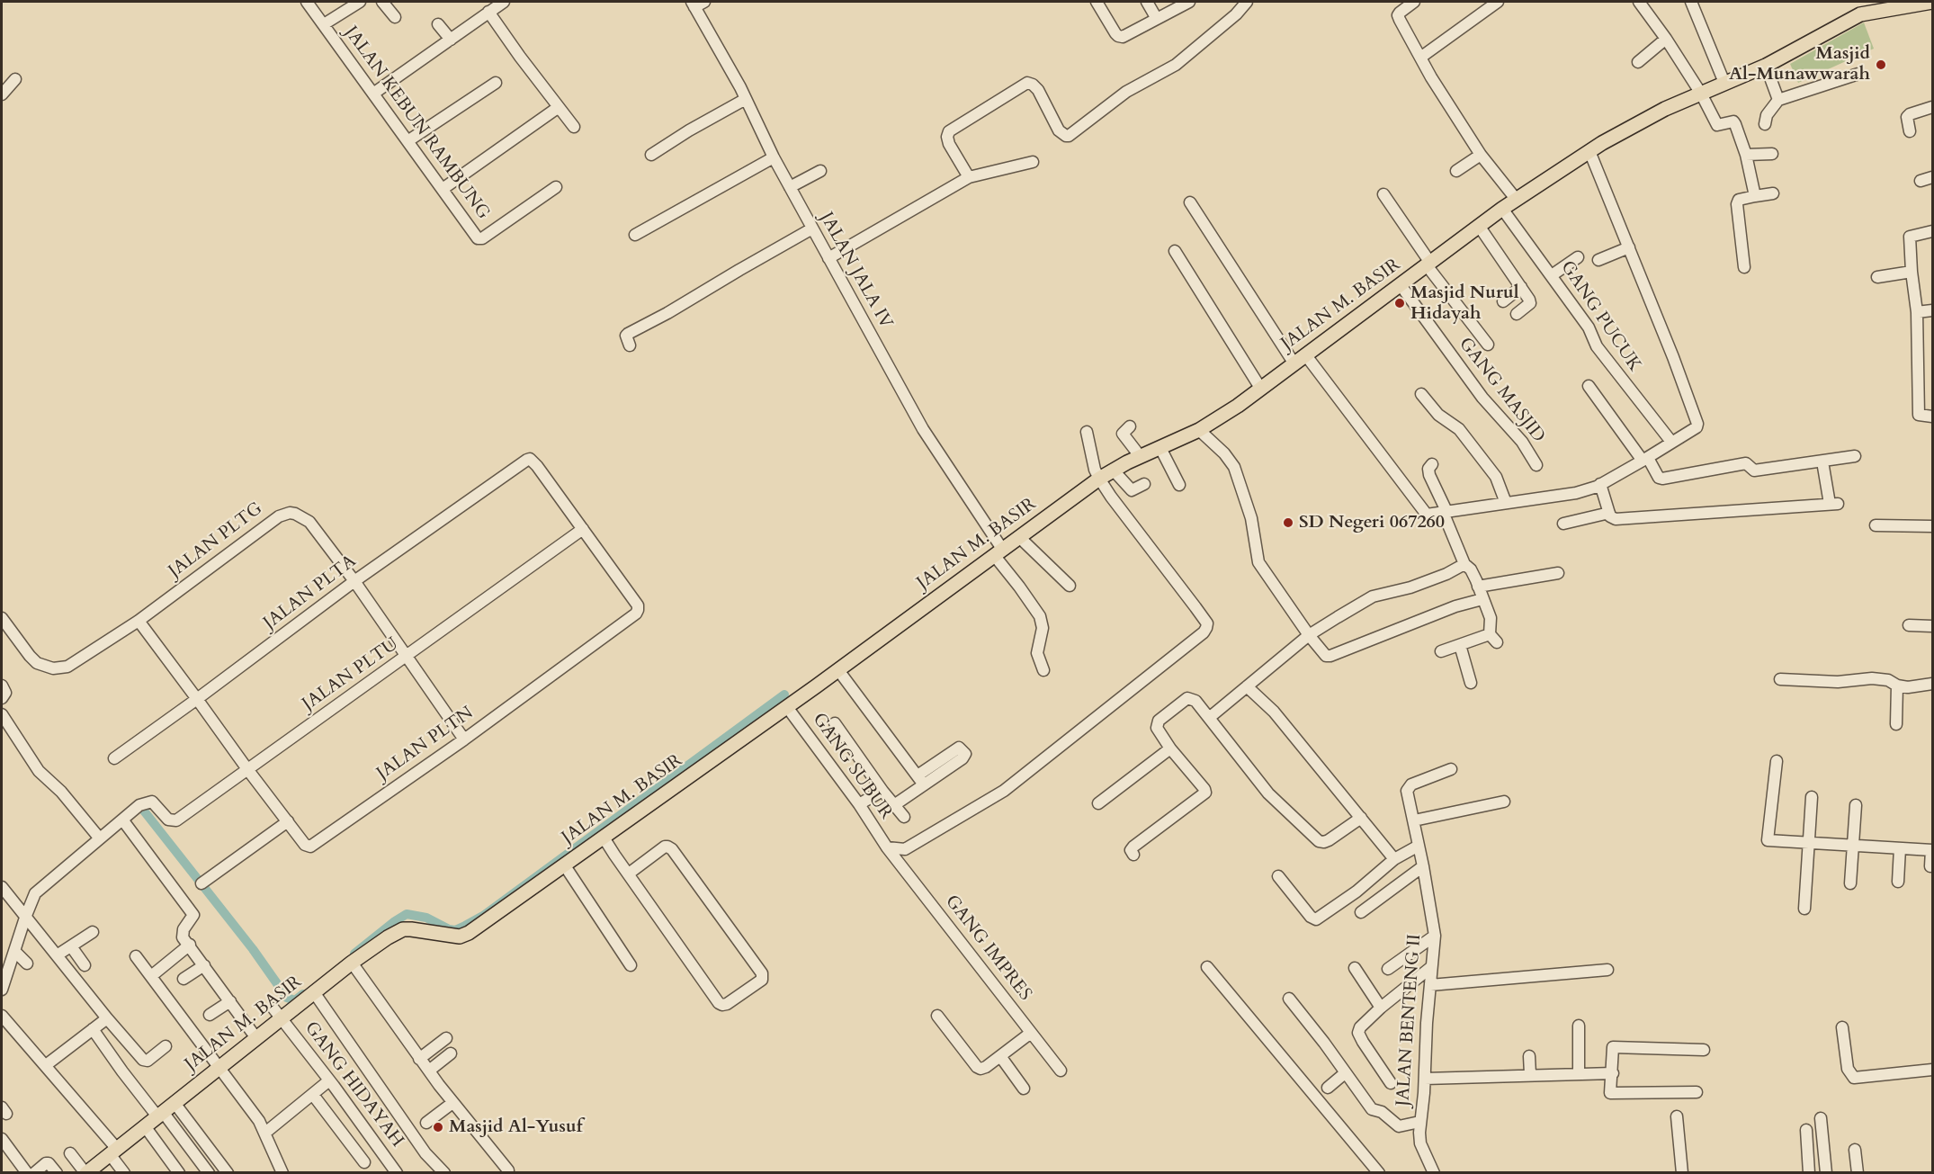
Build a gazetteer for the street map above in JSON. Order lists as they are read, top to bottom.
{
  "streets": {
    "main road": ["JALAN M. BASIR"],
    "street": [
      "JALAN KEBUN RAMBUNG",
      "JALAN JALA IV",
      "GANG PUCUK",
      "GANG MASJID",
      "JALAN PLTG",
      "JALAN PLTA",
      "JALAN PLTU",
      "JALAN PLTN",
      "GANG SUBUR",
      "GANG IMPRES",
      "JALAN BENTENG II",
      "GANG HIDAYAH"
    ]
  },
  "crossings": [
    ["JALAN JALA IV", "JALAN M. BASIR"],
    ["JALAN M. BASIR", "GANG PUCUK"],
    ["JALAN M. BASIR", "GANG MASJID"],
    ["JALAN M. BASIR", "GANG SUBUR"],
    ["JALAN M. BASIR", "GANG HIDAYAH"],
    ["JALAN PLTG", "JALAN PLTA"],
    ["JALAN PLTG", "JALAN PLTU"],
    ["JALAN PLTG", "JALAN PLTN"],
    ["JALAN PLTA", "JALAN PLTN"],
    ["JALAN PLTU", "JALAN PLTN"],
    ["GANG SUBUR", "GANG IMPRES"]
  ],
  "places": [
    "Masjid Al-Munawwarah",
    "Masjid Nurul Hidayah",
    "SD Negeri 067260",
    "Masjid Al-Yusuf"
  ]
}
